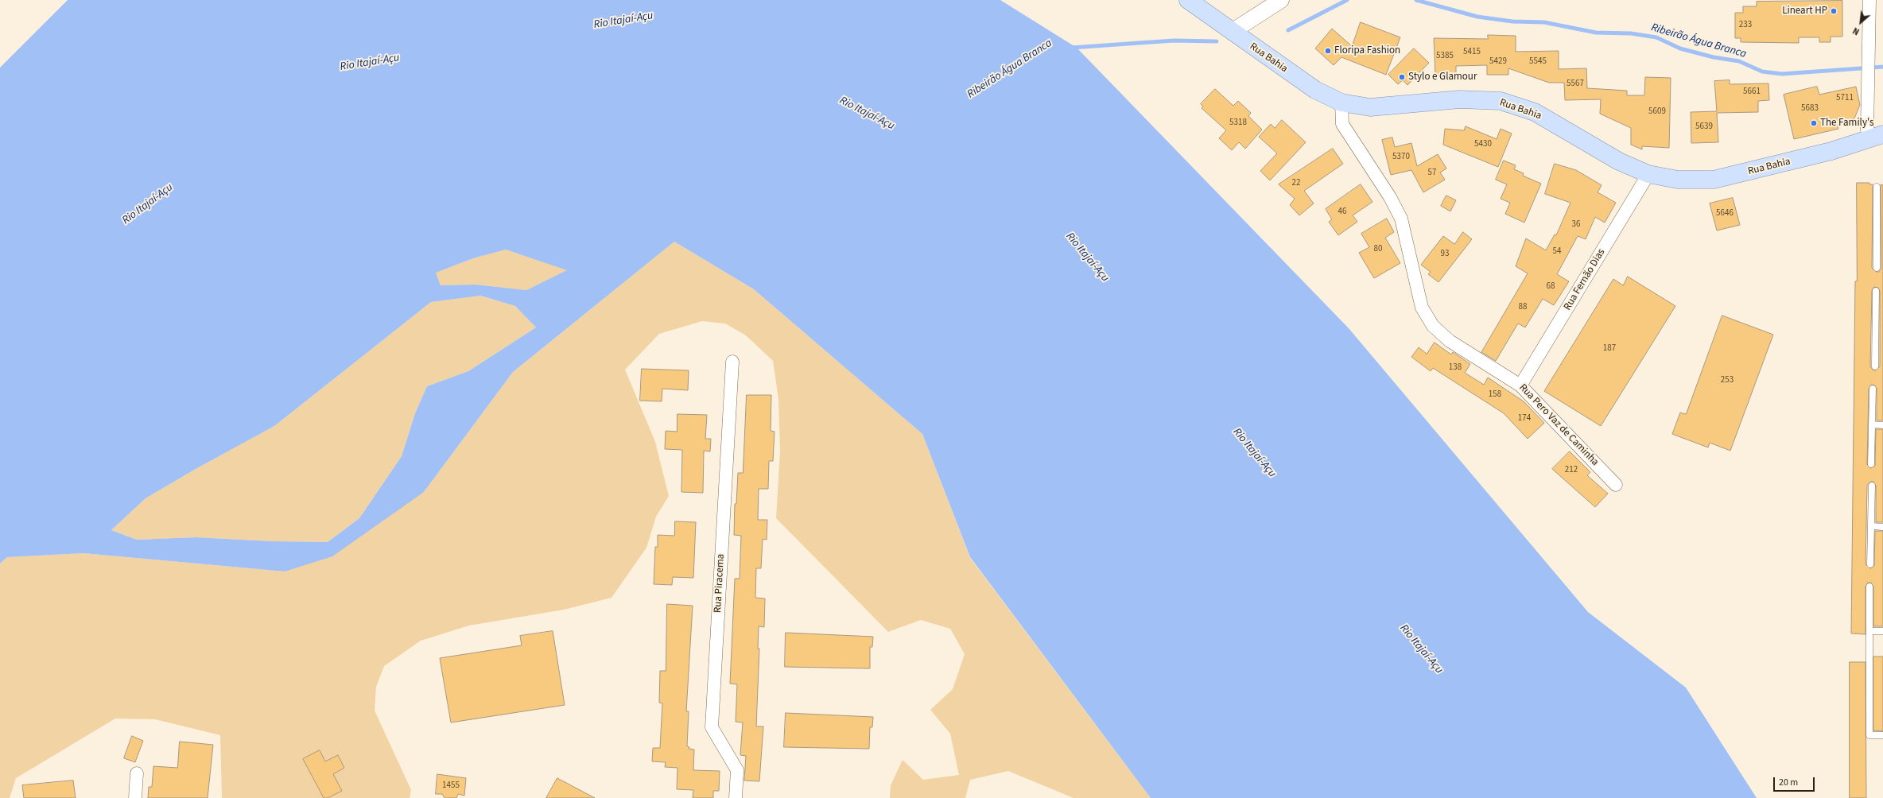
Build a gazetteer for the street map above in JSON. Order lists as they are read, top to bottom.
{
  "streets": {
    "main road": ["Rua Bahia"],
    "street": ["Rua Fernão Dias", "Rua Pero Vaz de Caminha", "Rua Piracema"]
  },
  "crossings": [
    ["Rua Bahia", "Rua Fernão Dias"],
    ["Rua Bahia", "Rua Pero Vaz de Caminha"],
    ["Rua Fernão Dias", "Rua Pero Vaz de Caminha"]
  ],
  "water": ["Rio Itajaí-Açu", "Ribeirão Água Branca"],
  "places": [
    "Lineart HP",
    "Floripa Fashion",
    "Stylo e Glamour",
    "The Family's"
  ],
  "house_numbers": [
    "233",
    "5415",
    "5385",
    "5429",
    "5545",
    "5567",
    "5661",
    "5711",
    "5683",
    "5609",
    "5318",
    "5639",
    "5430",
    "5370",
    "57",
    "22",
    "46",
    "5646",
    "36",
    "80",
    "54",
    "93",
    "68",
    "88",
    "187",
    "138",
    "253",
    "158",
    "174",
    "212",
    "1455"
  ],
  "scale_bar": "20 m",
  "north": "bottom left"
}
